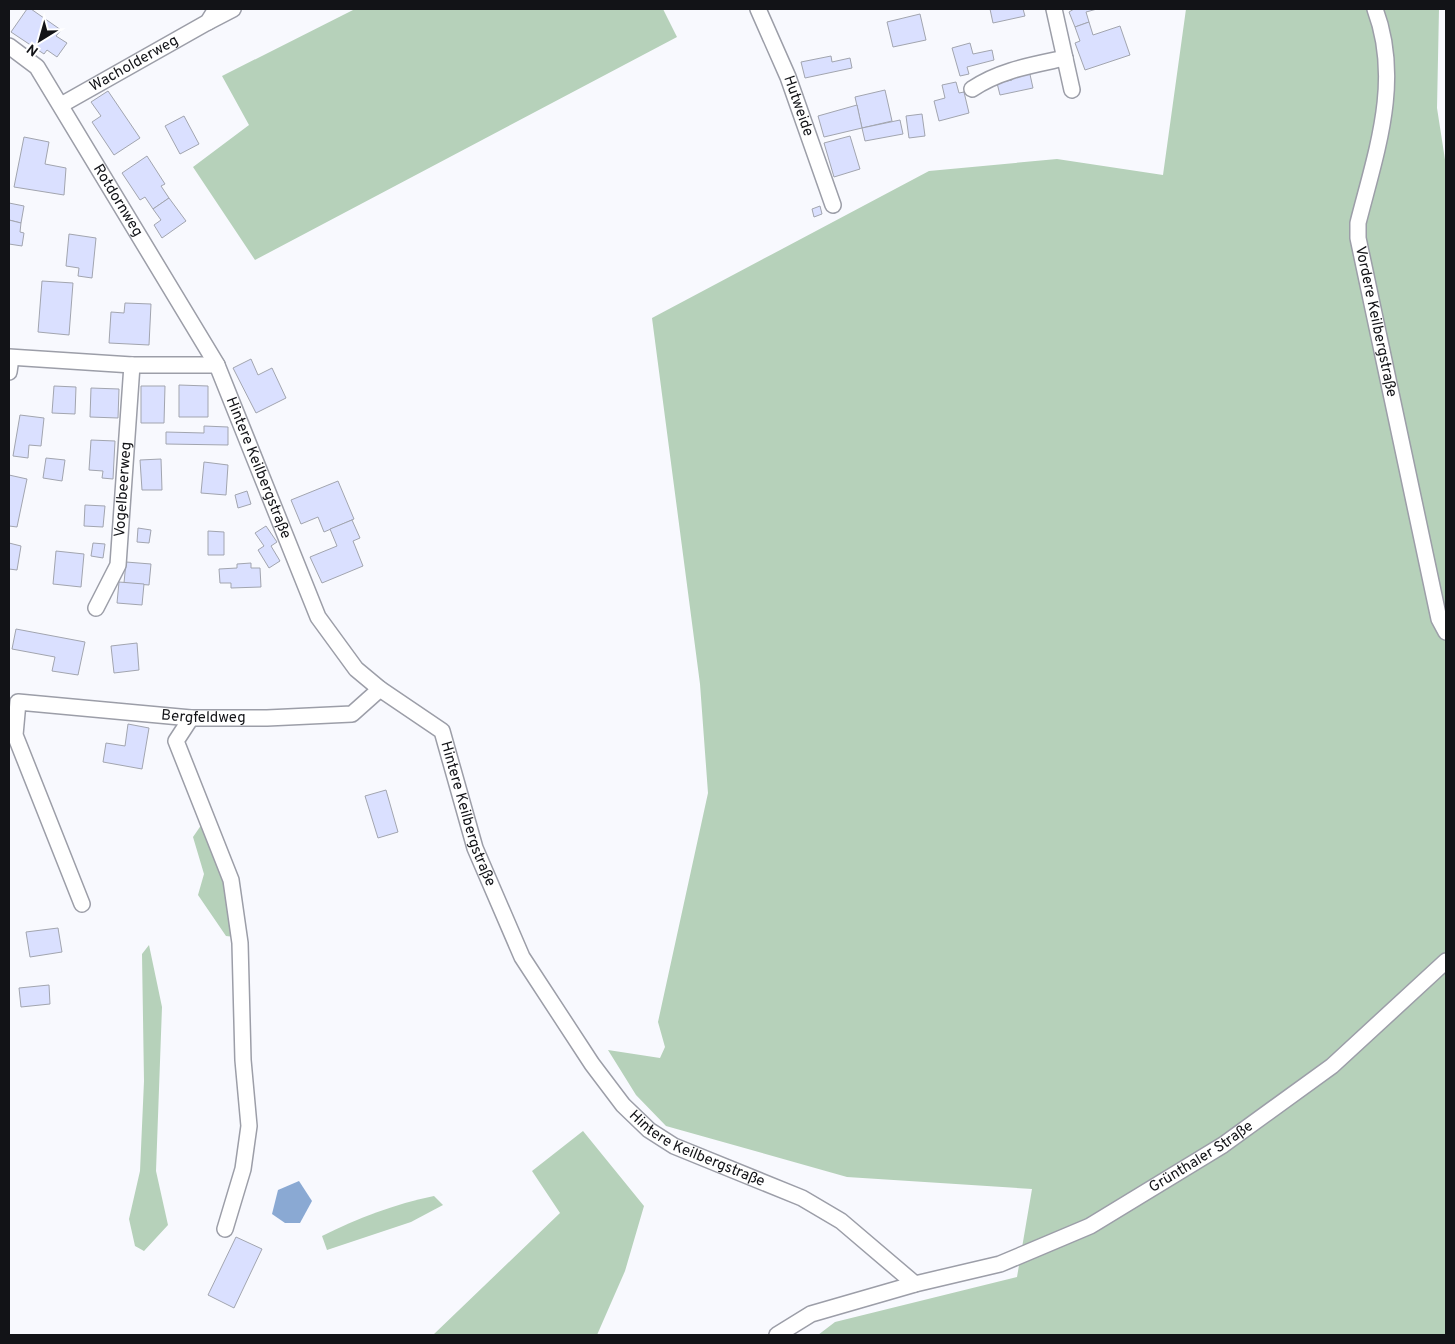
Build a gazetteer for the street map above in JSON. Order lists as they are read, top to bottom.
{
  "streets": {
    "street": [
      "Wacholderweg",
      "Hutweide",
      "Rotdornweg",
      "Vordere Keilbergstraße",
      "Hintere Keilbergstraße",
      "Vogelbeerweg",
      "Bergfeldweg",
      "Grünthaler Straße"
    ]
  },
  "crossings": [
    ["Wacholderweg", "Rotdornweg"],
    ["Rotdornweg", "Hintere Keilbergstraße"],
    ["Hintere Keilbergstraße", "Bergfeldweg"],
    ["Hintere Keilbergstraße", "Grünthaler Straße"]
  ],
  "north": "bottom left"
}
